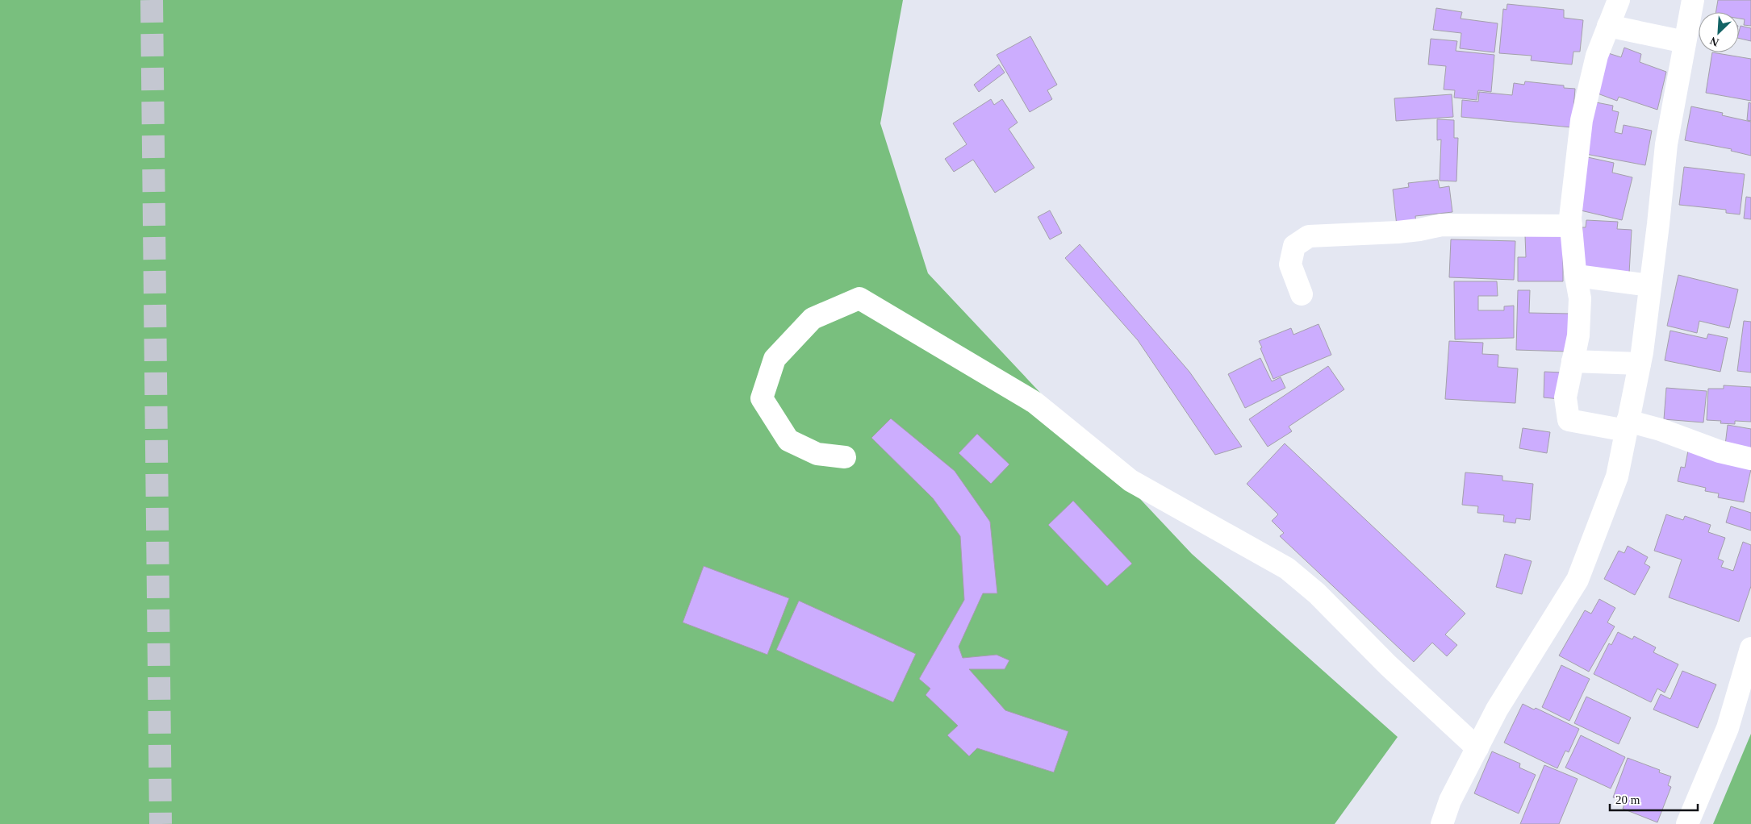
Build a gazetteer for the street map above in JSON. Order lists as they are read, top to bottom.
{
  "scale_bar": "20 m",
  "north": "bottom left"
}
